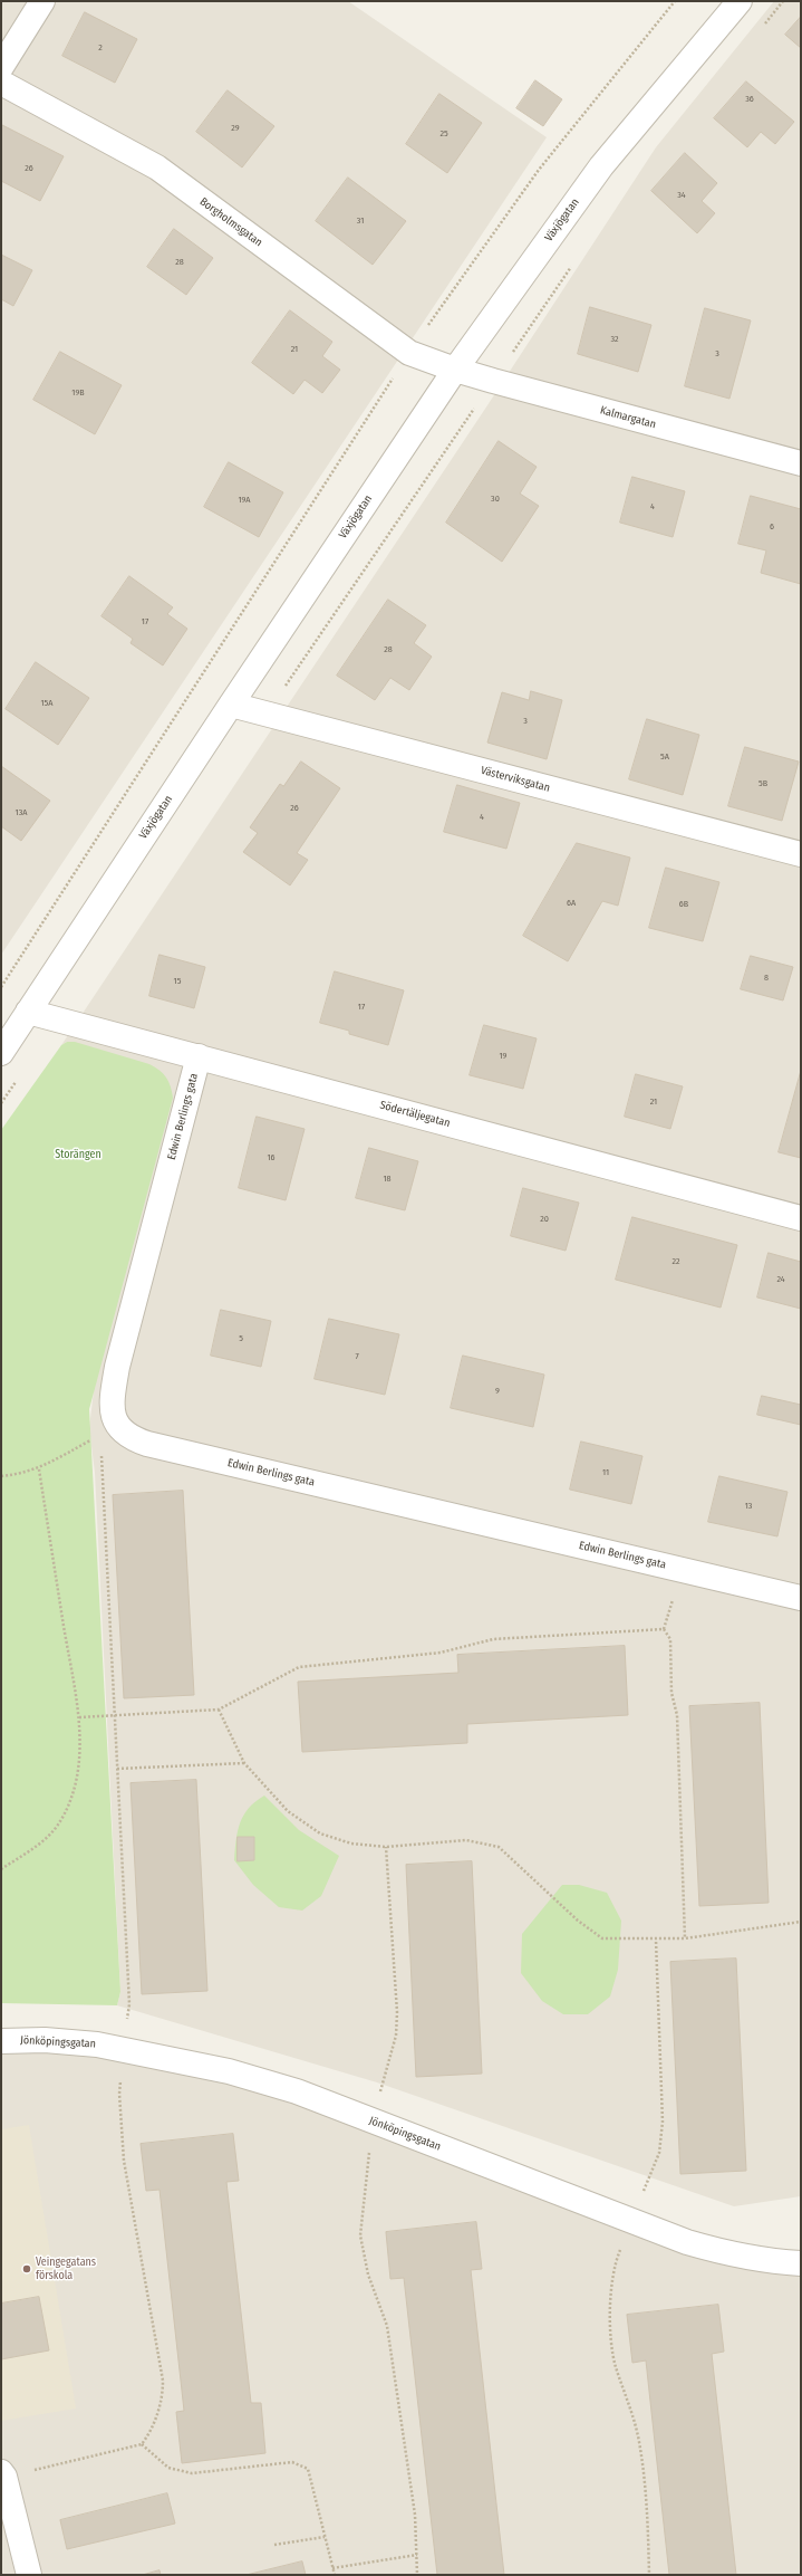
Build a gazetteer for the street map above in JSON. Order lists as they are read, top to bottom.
{
  "streets": {
    "street": [
      "Växjögatan",
      "Borgholmsgatan",
      "Kalmargatan",
      "Västerviksgatan",
      "Södertäljegatan",
      "Edwin Berlings gata",
      "Jönköpingsgatan"
    ]
  },
  "crossings": [
    ["Växjögatan", "Borgholmsgatan"],
    ["Växjögatan", "Kalmargatan"],
    ["Växjögatan", "Västerviksgatan"],
    ["Växjögatan", "Södertäljegatan"],
    ["Borgholmsgatan", "Kalmargatan"],
    ["Södertäljegatan", "Edwin Berlings gata"]
  ],
  "parks": ["Storängen"],
  "places": ["Veingegatans förskola"],
  "house_numbers": [
    "2",
    "36",
    "29",
    "25",
    "26",
    "34",
    "31",
    "28",
    "32",
    "21",
    "3",
    "19B",
    "30",
    "19A",
    "4",
    "6",
    "17",
    "28",
    "15A",
    "3",
    "5A",
    "5B",
    "26",
    "13A",
    "4",
    "6A",
    "6B",
    "8",
    "15",
    "17",
    "19",
    "21",
    "16",
    "18",
    "20",
    "22",
    "24",
    "5",
    "7",
    "9",
    "11",
    "13"
  ]
}
